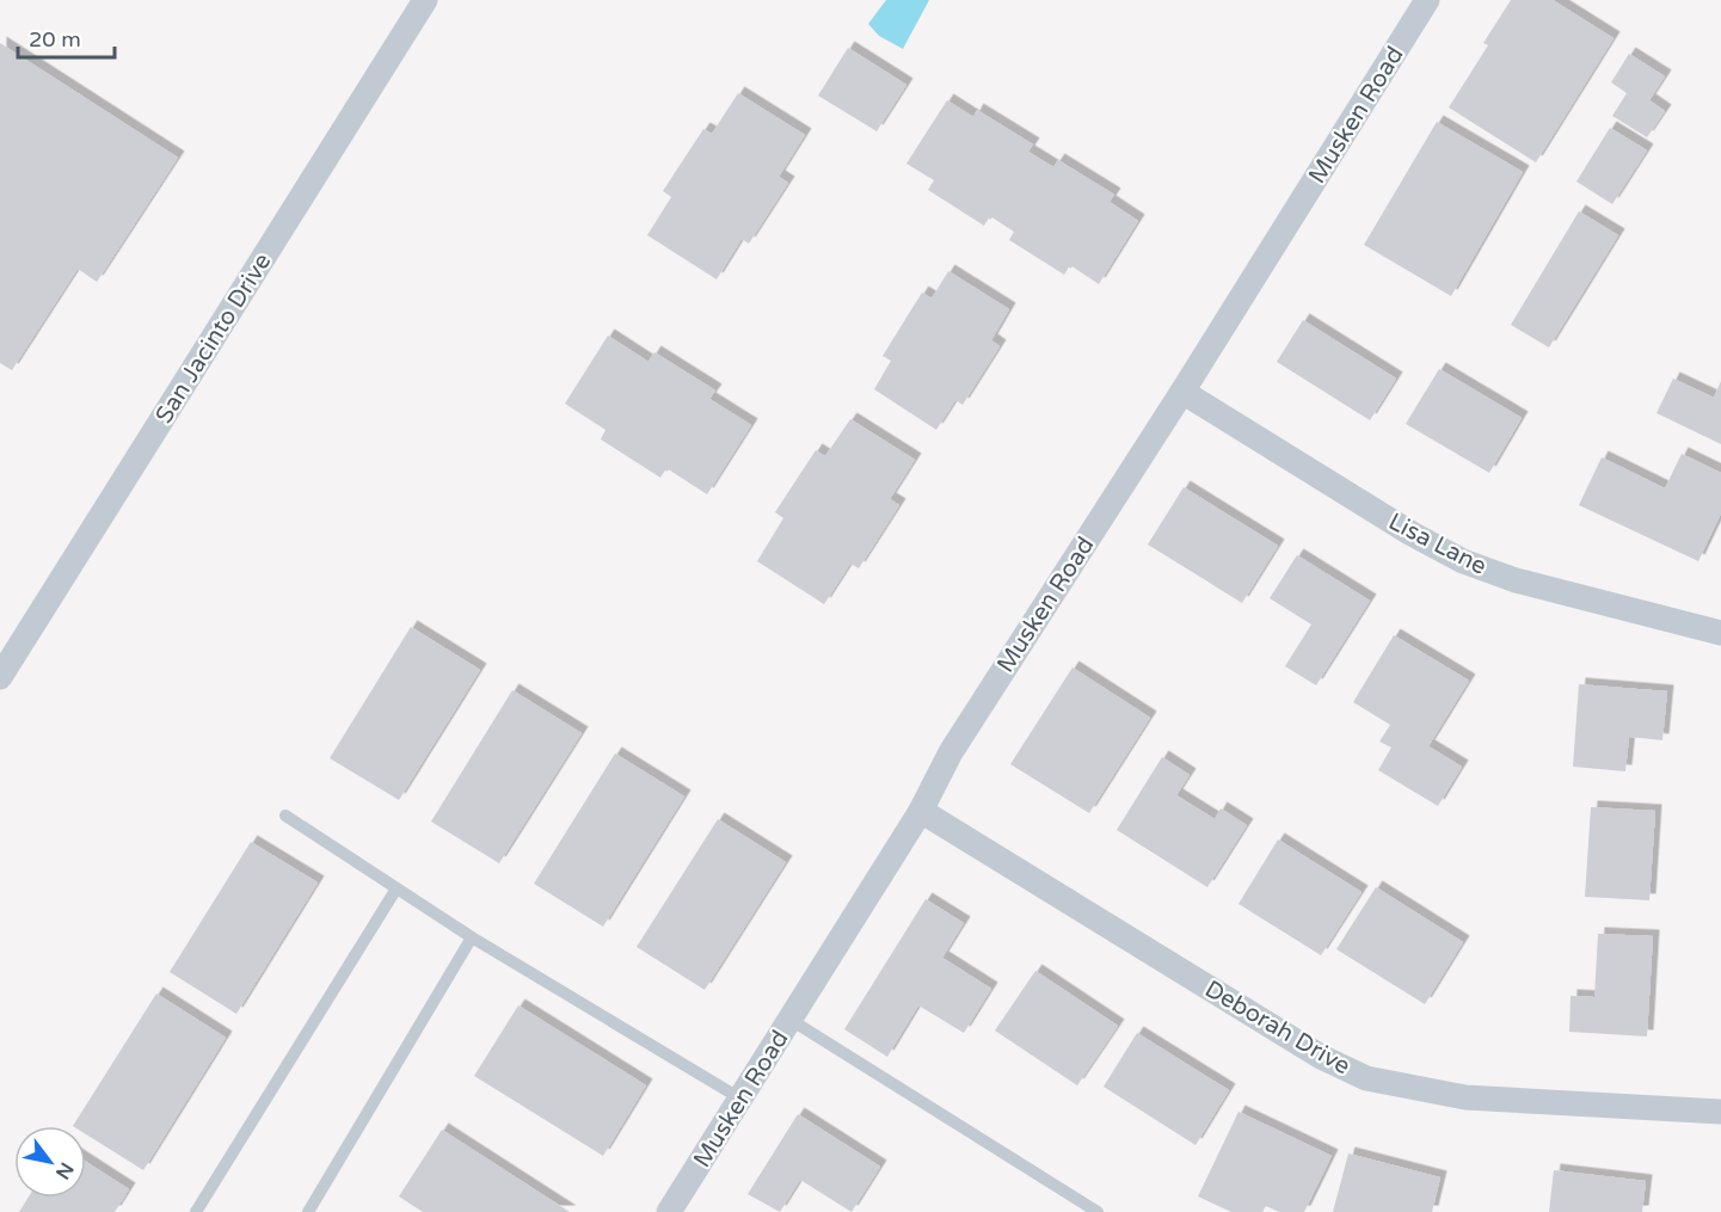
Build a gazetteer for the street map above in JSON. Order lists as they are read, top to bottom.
{
  "streets": {
    "street": [
      "Musken Road",
      "San Jacinto Drive",
      "Lisa Lane",
      "Deborah Drive"
    ]
  },
  "crossings": [
    ["Musken Road", "Lisa Lane"],
    ["Musken Road", "Deborah Drive"]
  ],
  "scale_bar": "20 m",
  "north": "bottom right"
}
